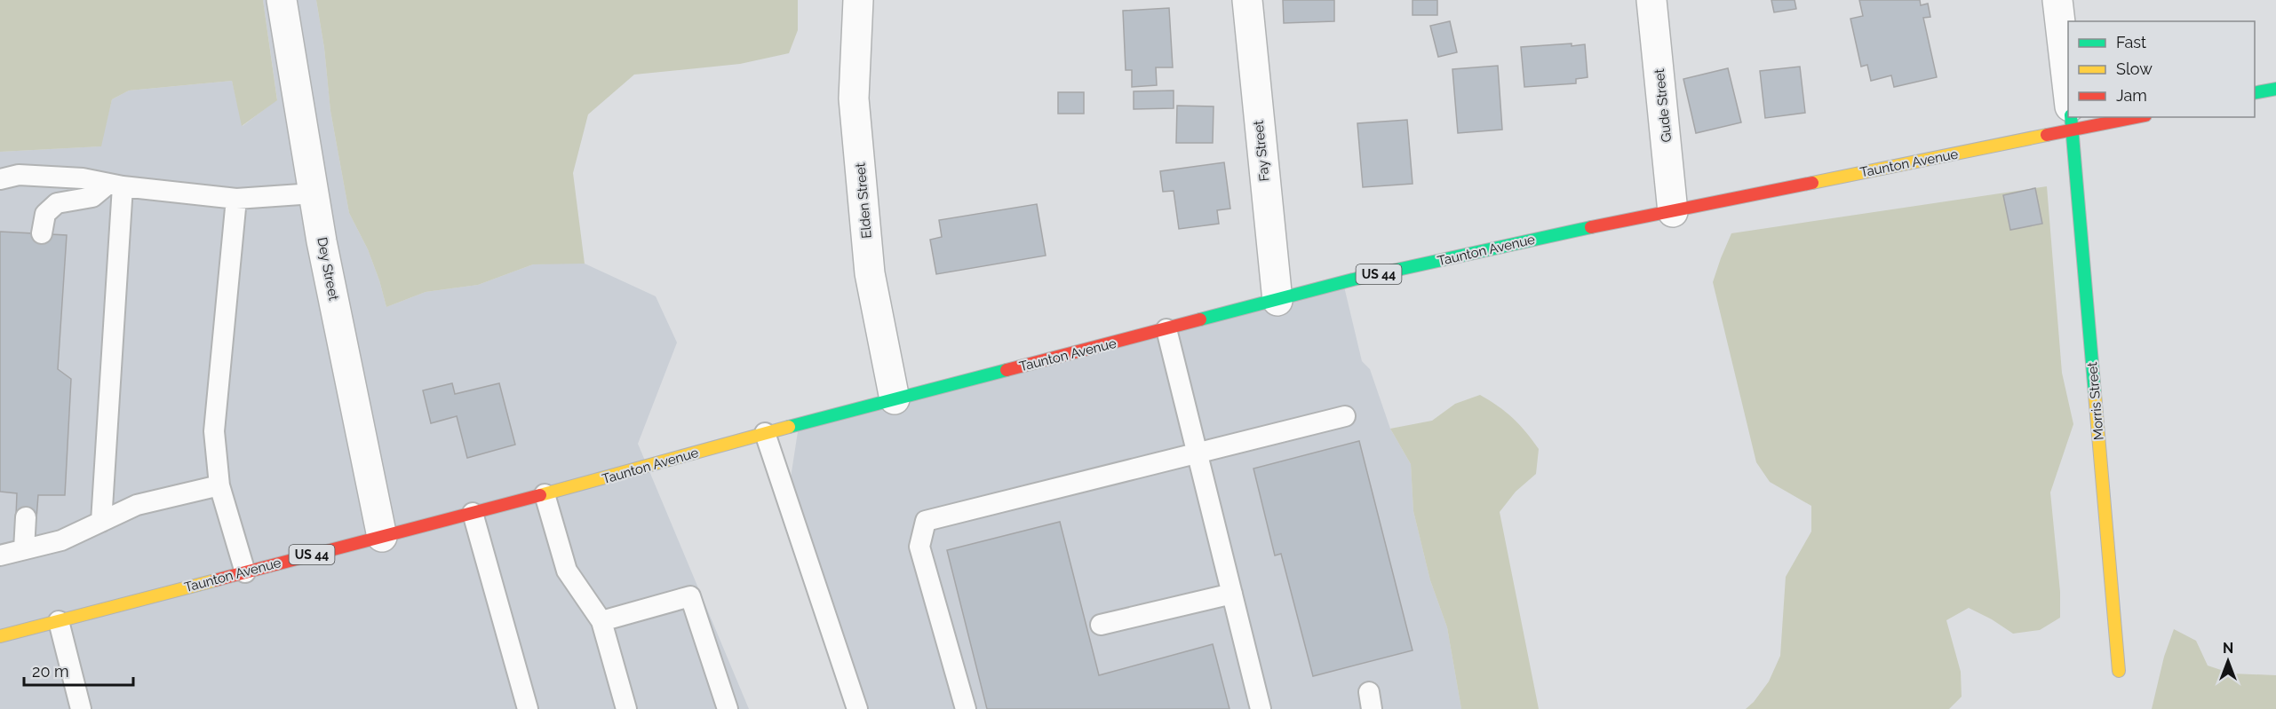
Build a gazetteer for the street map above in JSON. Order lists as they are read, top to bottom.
{
  "streets": {
    "main road": ["Taunton Avenue", "US 44", "Morris Street"],
    "street": [
      "Gude Street",
      "Fay Street",
      "Elden Street",
      "Dey Street"
    ]
  },
  "crossings": [
    ["Gude Street", "Taunton Avenue"],
    ["Fay Street", "Taunton Avenue"],
    ["Taunton Avenue", "Elden Street"],
    ["Taunton Avenue", "Dey Street"],
    ["Taunton Avenue", "Morris Street"]
  ],
  "legend": ["Fast", "Slow", "Jam"],
  "scale_bar": "20 m",
  "north": "top"
}
